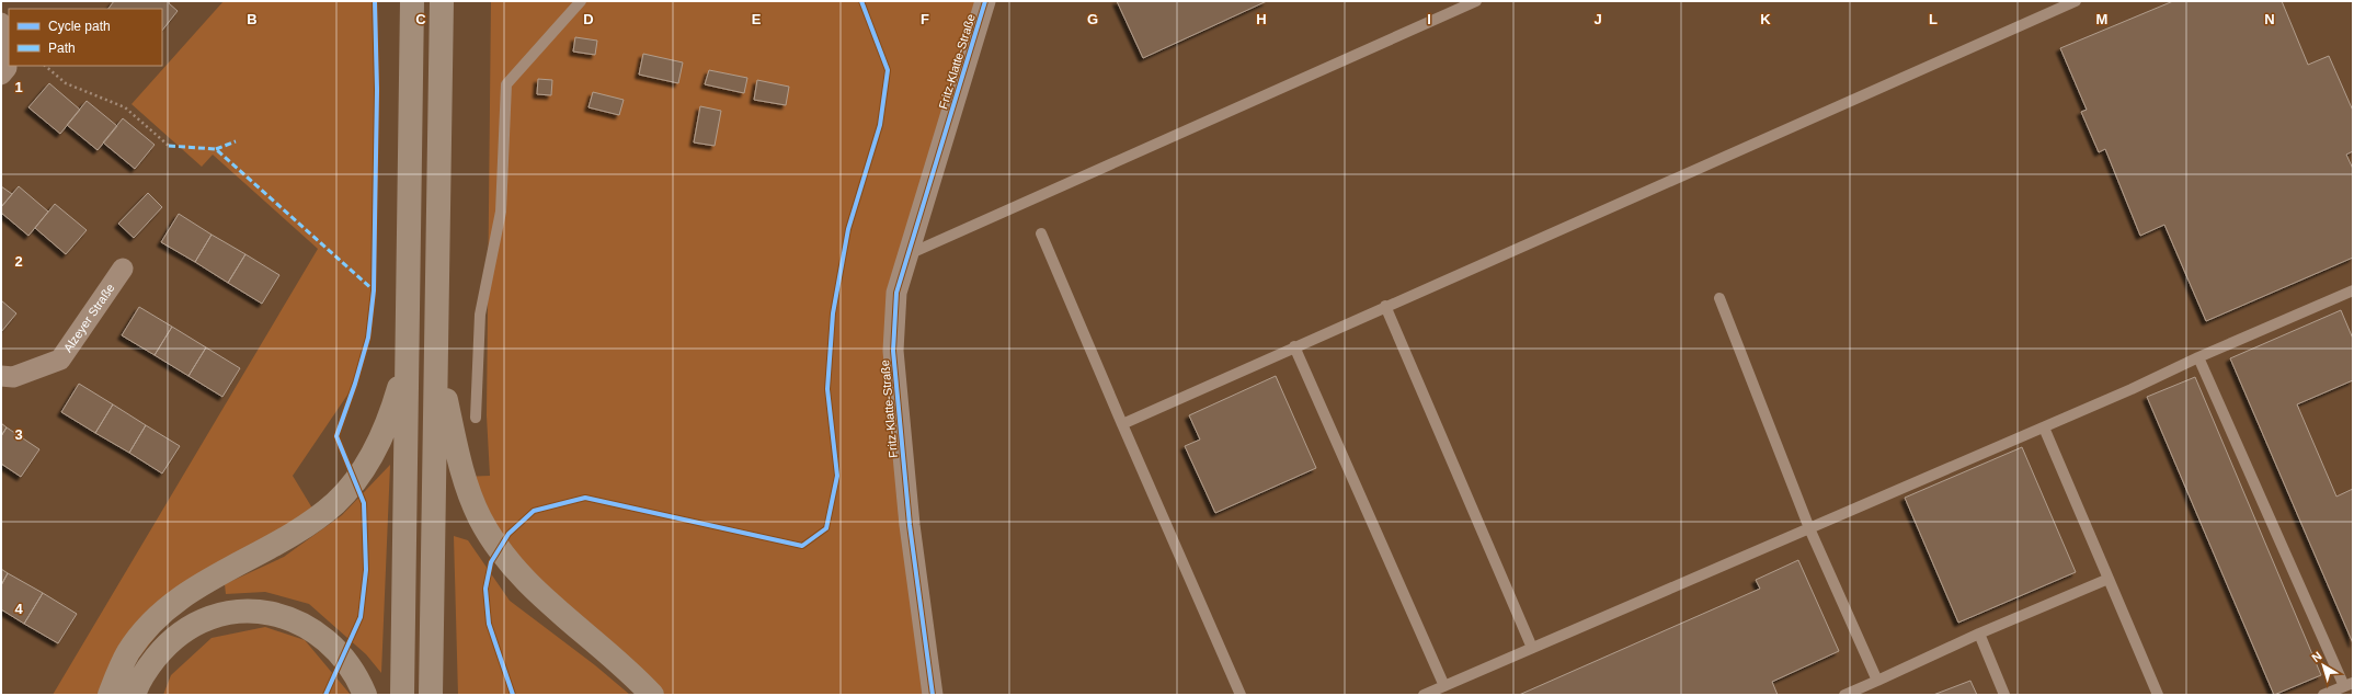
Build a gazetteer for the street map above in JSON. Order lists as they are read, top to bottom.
{
  "streets": {
    "street": ["Fritz-Klatte-Straße", "Alzeyer Straße"]
  },
  "legend": ["Cycle path", "Path"],
  "north": "top left",
  "grid": {
    "columns": [
      "B",
      "C",
      "D",
      "E",
      "F",
      "G",
      "H",
      "I",
      "J",
      "K",
      "L",
      "M",
      "N"
    ],
    "rows": [
      "1",
      "2",
      "3",
      "4"
    ]
  }
}
